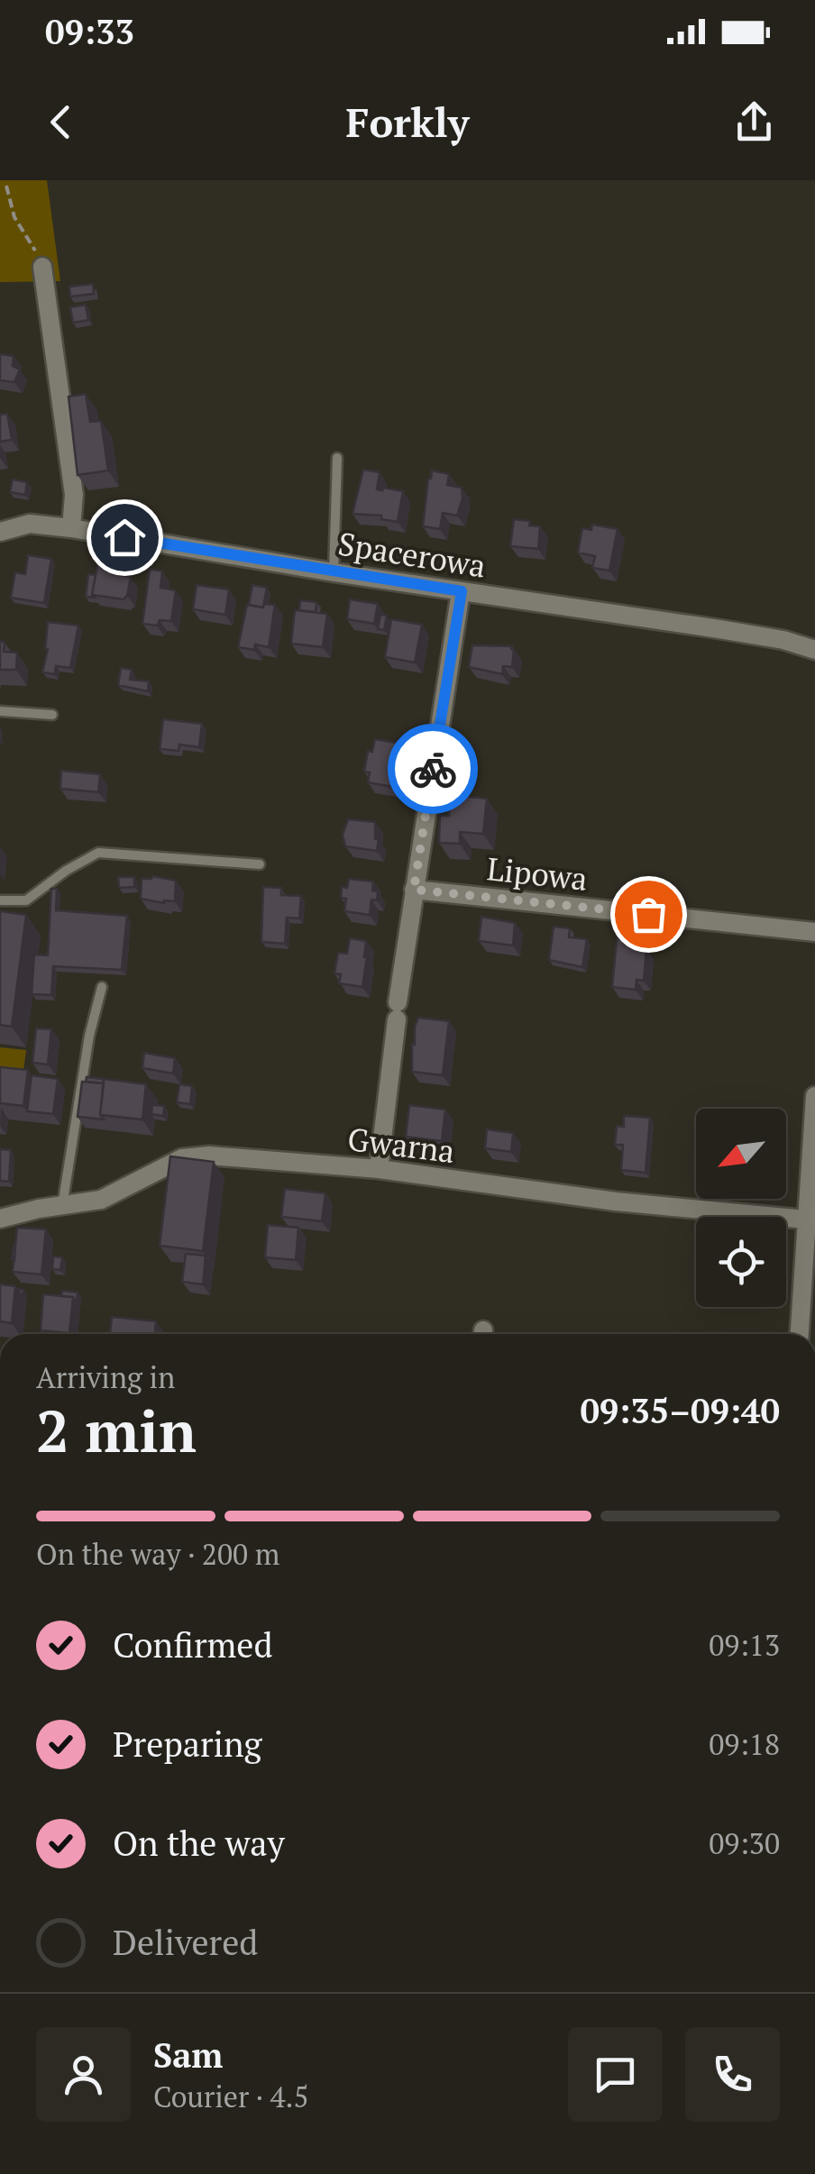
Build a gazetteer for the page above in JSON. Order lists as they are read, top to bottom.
{
  "streets": {
    "street": ["Spacerowa", "Lipowa", "Gwarna"]
  },
  "north": "bottom left",
  "page": {
    "status": "09:33",
    "header": "Forkly",
    "heading": ["2 min", "Arriving in", "09:35–09:40"],
    "panel": ["Sam", "Courier · 4.5"],
    "bar": "On the way · 200 m",
    "list": [
      ["Confirmed", "09:13"],
      ["Preparing", "09:18"],
      ["On the way", "09:30"],
      "Delivered"
    ]
  }
}
